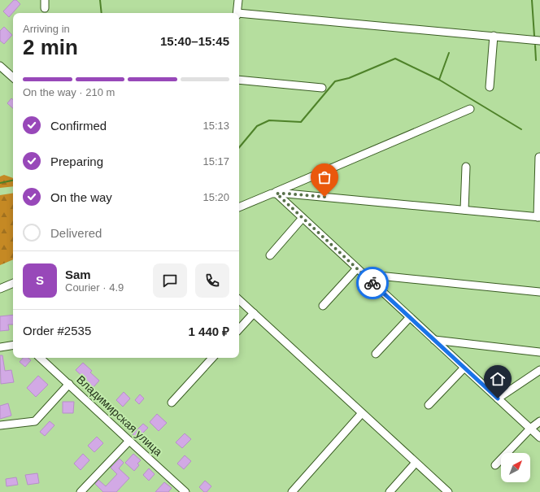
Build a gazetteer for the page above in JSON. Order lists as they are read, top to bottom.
{
  "streets": {
    "street": ["Владимирская улица"]
  },
  "north": "top right",
  "page": {
    "heading": ["2 min", "Arriving in", "15:40–15:45"],
    "panel": [
      "Sam",
      "Courier · 4.9",
      "Order #2535",
      "1 440 ₽"
    ],
    "bar": "On the way · 210 m",
    "list": [
      ["Confirmed", "15:13"],
      ["Preparing", "15:17"],
      ["On the way", "15:20"],
      "Delivered"
    ],
    "round": "S"
  }
}
